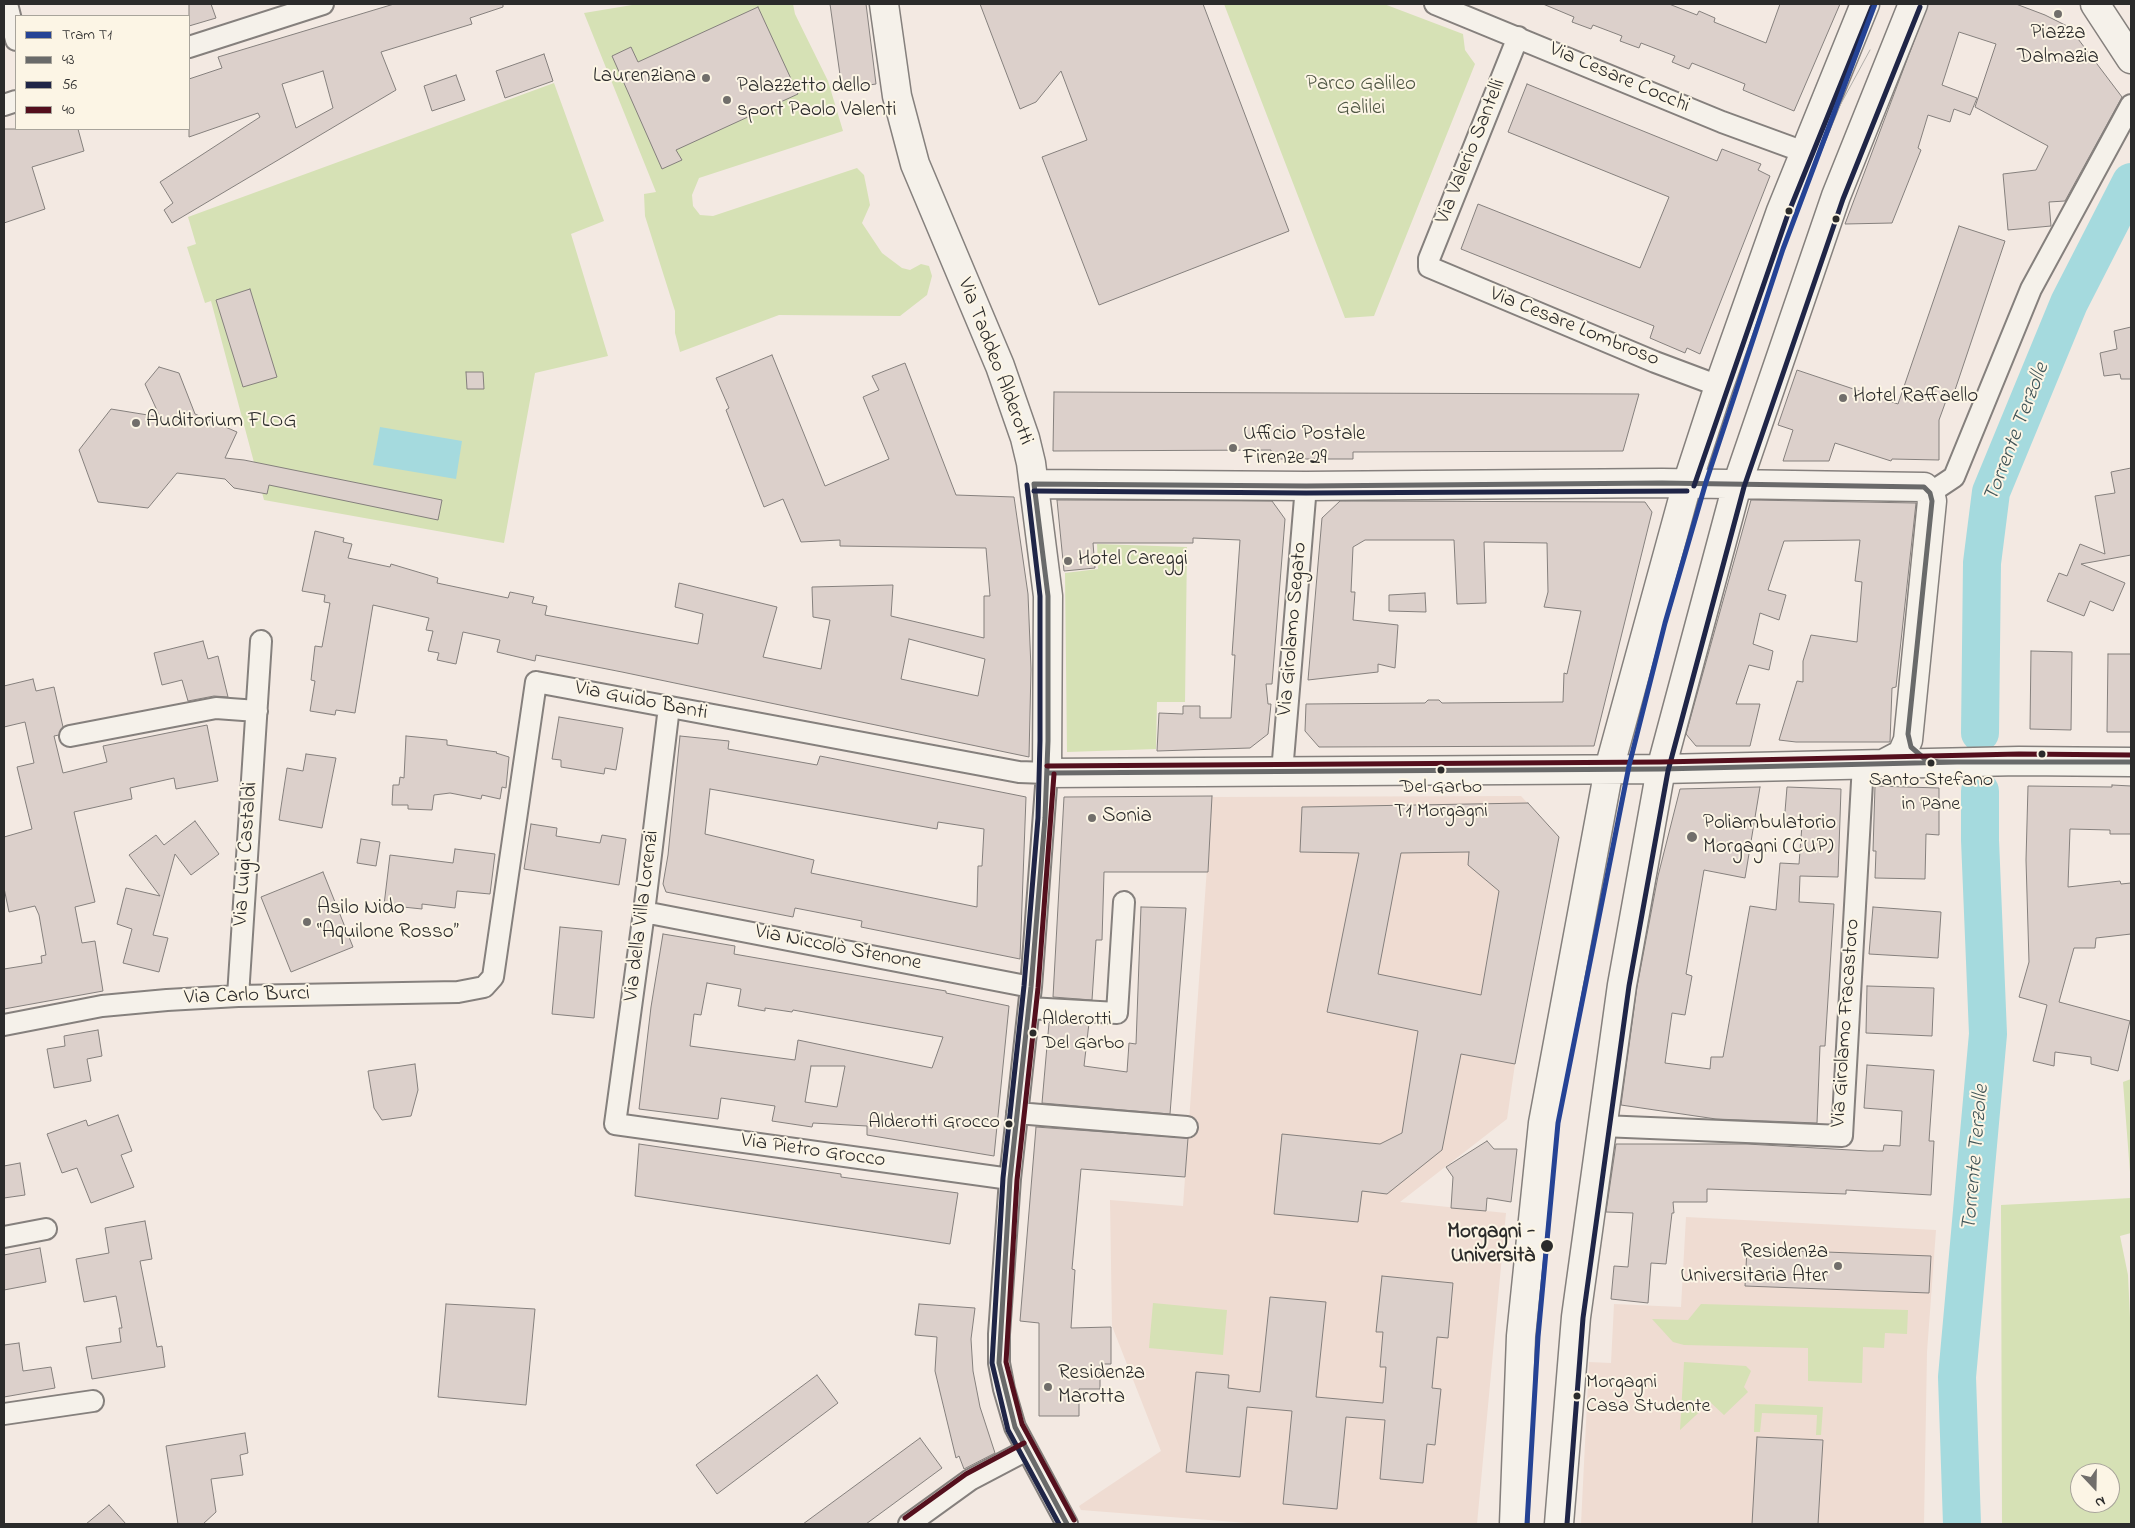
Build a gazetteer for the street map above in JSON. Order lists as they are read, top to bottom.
{
  "streets": {
    "main road": ["Via Taddeo Alderotti"],
    "street": [
      "Via Cesare Cocchi",
      "Via Valerio Santelli",
      "Via Cesare Lombroso",
      "Via Girolamo Segato",
      "Via Guido Banti",
      "Via Luigi Castaldi",
      "Via della Villa Lorenzi",
      "Via Niccolò Stenone",
      "Via Carlo Burci",
      "Via Girolamo Fracastoro",
      "Via Pietro Grocco"
    ]
  },
  "crossings": [
    ["Via Cesare Cocchi", "Via Valerio Santelli"],
    ["Via Valerio Santelli", "Via Cesare Lombroso"],
    ["Via Taddeo Alderotti", "Via Guido Banti"],
    ["Via Taddeo Alderotti", "Via Niccolò Stenone"],
    ["Via Taddeo Alderotti", "Via Pietro Grocco"],
    ["Via Guido Banti", "Via della Villa Lorenzi"],
    ["Via Guido Banti", "Via Carlo Burci"],
    ["Via Luigi Castaldi", "Via Carlo Burci"],
    ["Via della Villa Lorenzi", "Via Niccolò Stenone"],
    ["Via della Villa Lorenzi", "Via Pietro Grocco"]
  ],
  "water": ["Torrente Terzolle"],
  "parks": ["Parco Galileo Galilei"],
  "places": [
    "Piazza Dalmazia",
    "Laurenziana",
    "Palazzetto dello sport Paolo Valenti",
    "Hotel Raffaello",
    "Auditorium FLOG",
    "Ufficio Postale Firenze 29",
    "Hotel Careggi",
    "Santo Stefano in Pane",
    "Del Garbo T1 Morgagni",
    "Sonia",
    "Poliambulatorio Morgagni (CUP)",
    "Asilo Nido “Aquilone Rosso”",
    "Alderotti Del Garbo",
    "Alderotti Grocco",
    "Morgagni - Università",
    "Residenza Universitaria Ater",
    "Residenza Marotta",
    "Morgagni Casa Studente"
  ],
  "lines": [
    "tram line T1",
    "transit line 56",
    "transit line 43",
    "transit line 40"
  ],
  "legend": [
    "Tram T1",
    "43",
    "56",
    "40"
  ],
  "north": "bottom"
}
